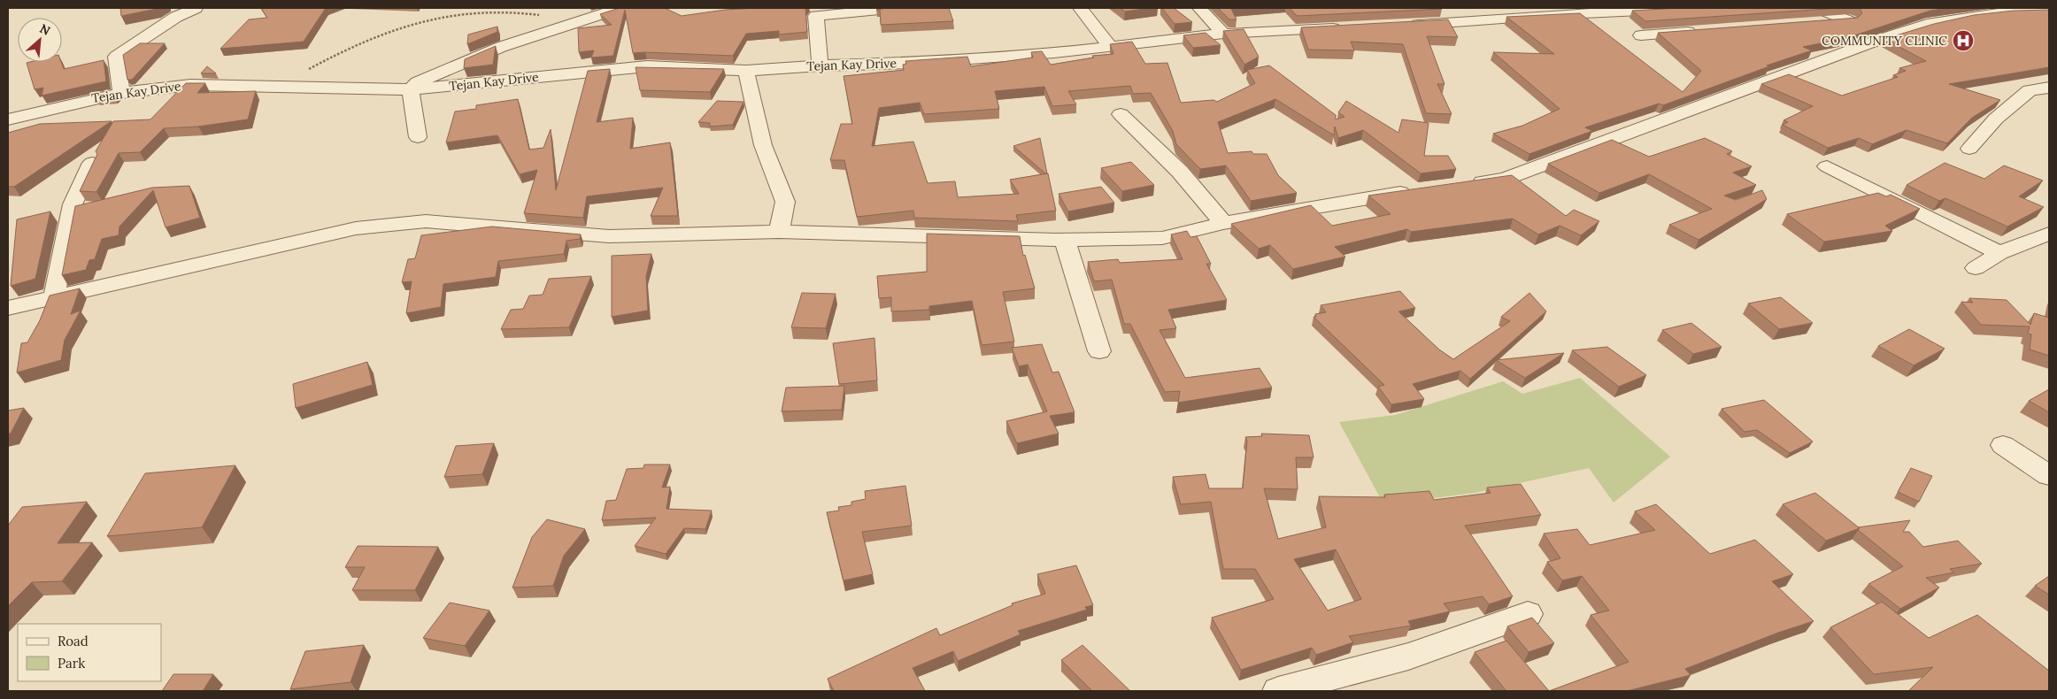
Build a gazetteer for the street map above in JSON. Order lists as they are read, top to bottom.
{
  "streets": {
    "street": ["Tejan Kay Drive"]
  },
  "places": {
    "hospital": ["COMMUNITY CLINIC"]
  },
  "legend": ["Road", "Park"],
  "north": "top right"
}
